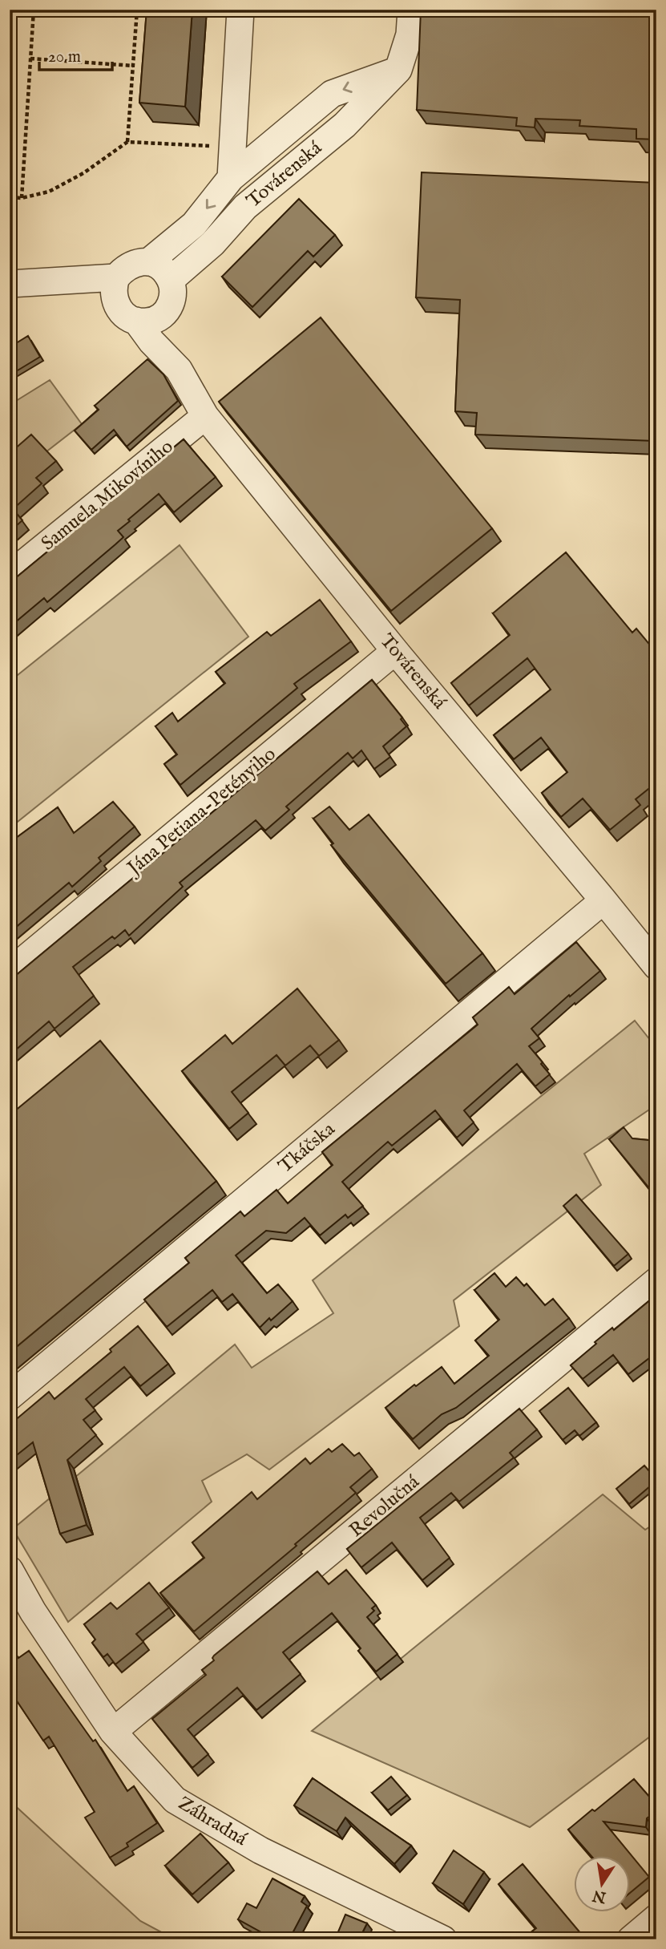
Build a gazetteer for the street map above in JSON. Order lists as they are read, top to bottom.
{
  "streets": {
    "street": [
      "Továrenská",
      "Samuela Mikovíniho",
      "Jána Petiana-Petényiho",
      "Tkáčska",
      "Revolučná",
      "Záhradná"
    ]
  },
  "crossings": [
    ["Továrenská", "Samuela Mikovíniho"],
    ["Továrenská", "Jána Petiana-Petényiho"],
    ["Továrenská", "Tkáčska"],
    ["Revolučná", "Záhradná"]
  ],
  "scale_bar": "20 m",
  "north": "bottom"
}
